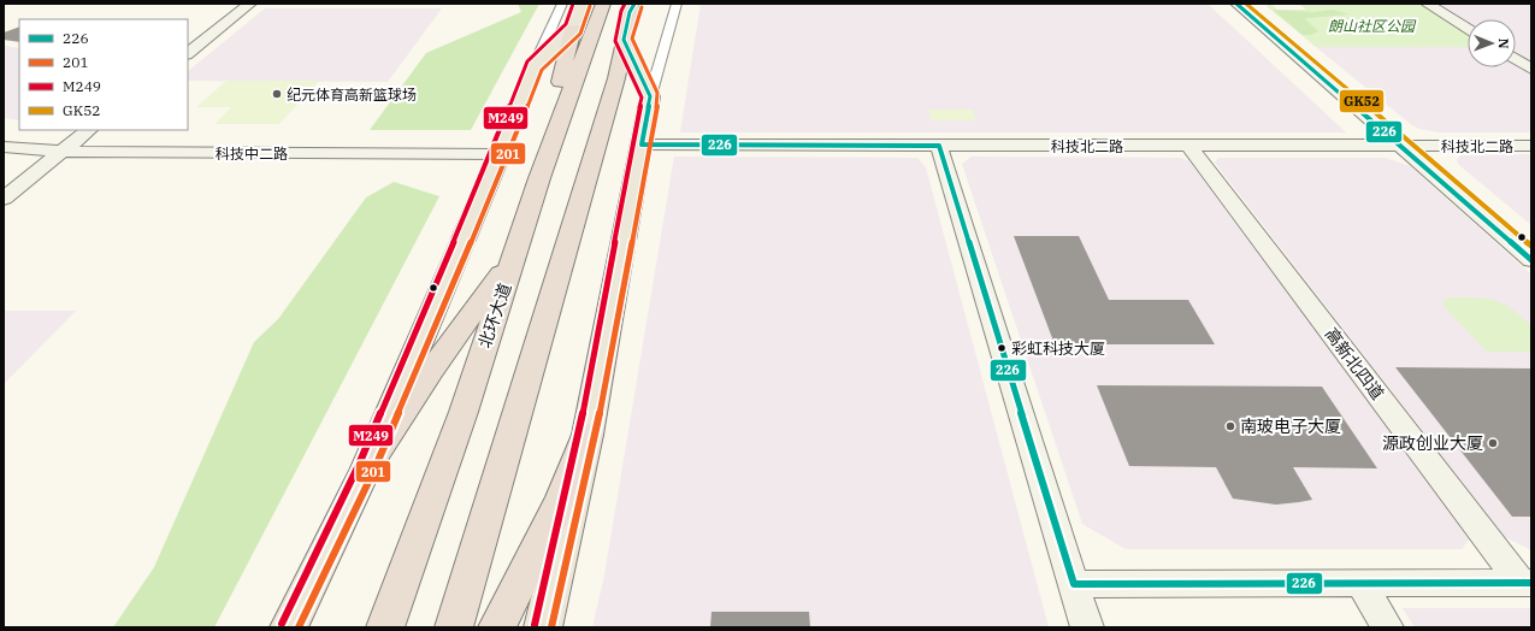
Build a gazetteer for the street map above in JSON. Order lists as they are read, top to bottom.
{
  "streets": {
    "highway": ["北环大道"],
    "street": ["科技北二路", "科技中二路", "高新北四道"]
  },
  "crossings": [
    ["科技北二路", "高新北四道"]
  ],
  "parks": ["朗山社区公园"],
  "places": [
    "纪元体育高新篮球场",
    "彩虹科技大厦",
    "南玻电子大厦",
    "源政创业大厦"
  ],
  "lines": [
    "transit line 226",
    "transit line M249",
    "transit line GK52",
    "transit line 201"
  ],
  "legend": [
    "226",
    "201",
    "M249",
    "GK52"
  ],
  "north": "right"
}
